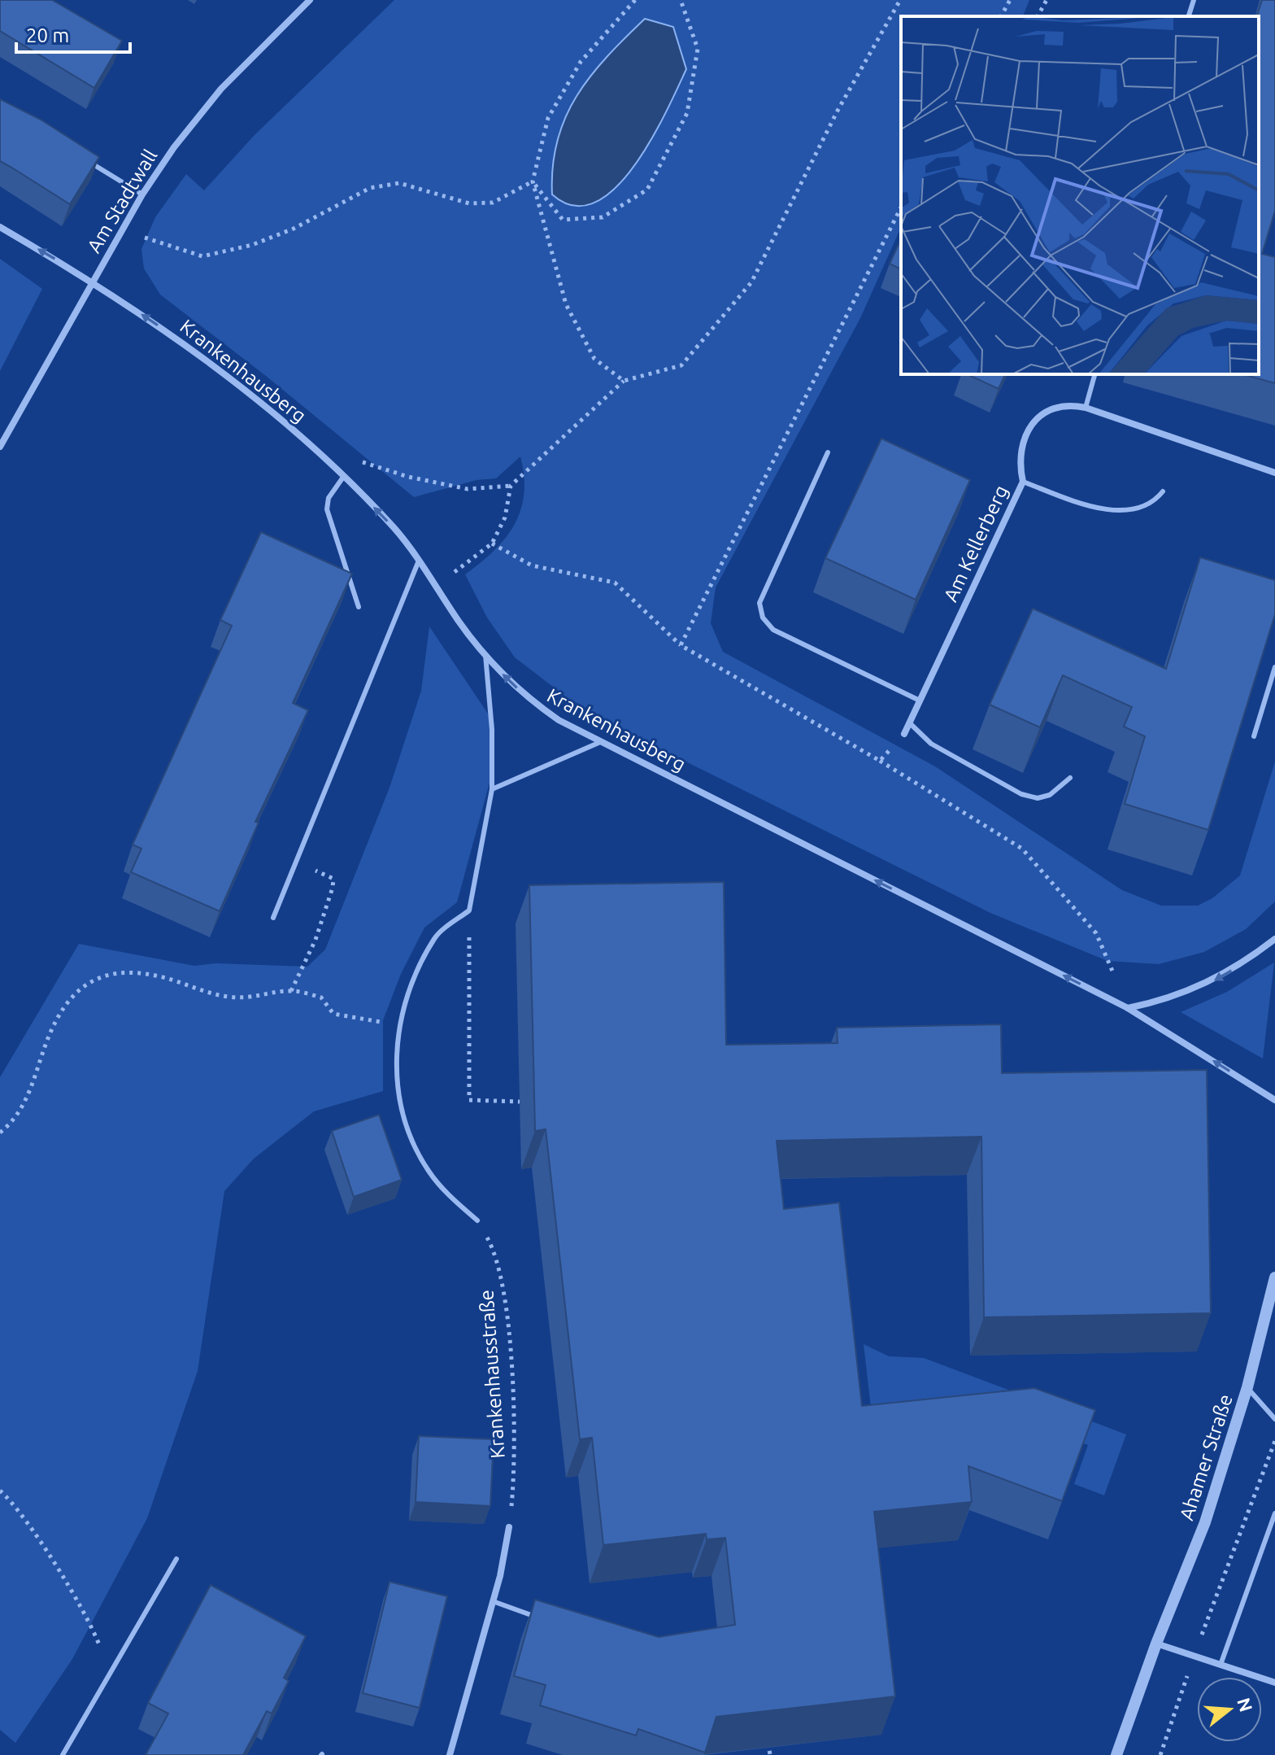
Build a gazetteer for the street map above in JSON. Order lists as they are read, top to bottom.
{
  "streets": {
    "street": [
      "Am Stadtwall",
      "Krankenhausberg",
      "Am Kellerberg",
      "Ahamer Straße"
    ],
    "path": ["Krankenhausstraße"]
  },
  "crossings": [
    ["Am Stadtwall", "Krankenhausberg"]
  ],
  "one_way": ["Krankenhausberg"],
  "scale_bar": "20 m",
  "north": "right"
}
